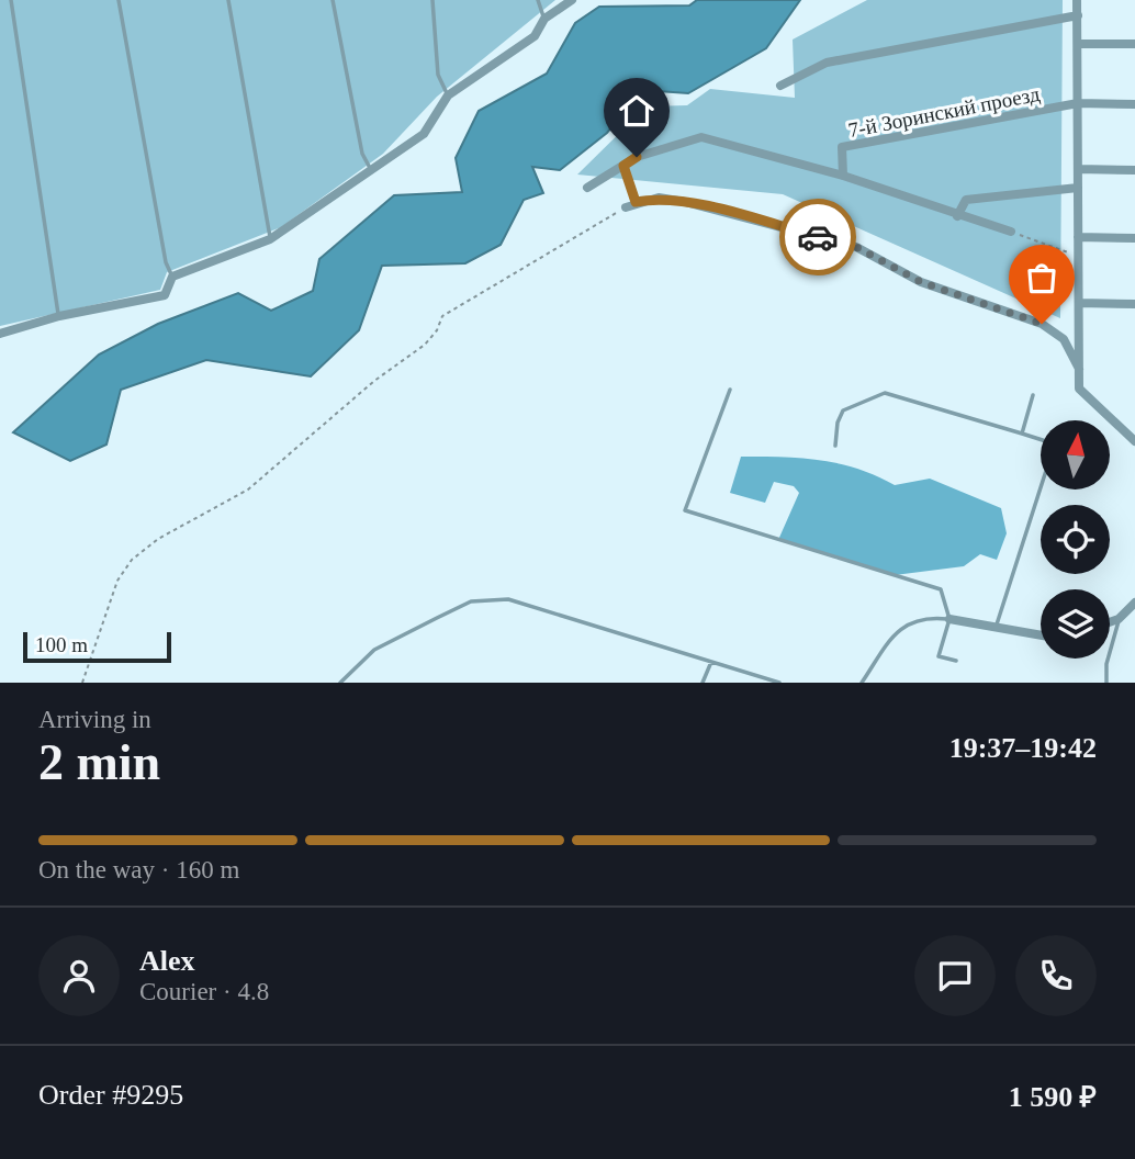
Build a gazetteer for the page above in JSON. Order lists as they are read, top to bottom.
{
  "streets": {
    "street": ["7-й Зоринский проезд"]
  },
  "scale_bar": "100 m",
  "north": "top",
  "page": {
    "scale": "100 m",
    "heading": ["2 min", "Arriving in", "19:37–19:42"],
    "panel": [
      "Alex",
      "Courier · 4.8",
      "Order #9295",
      "1 590 ₽"
    ],
    "bar": "On the way · 160 m"
  }
}
